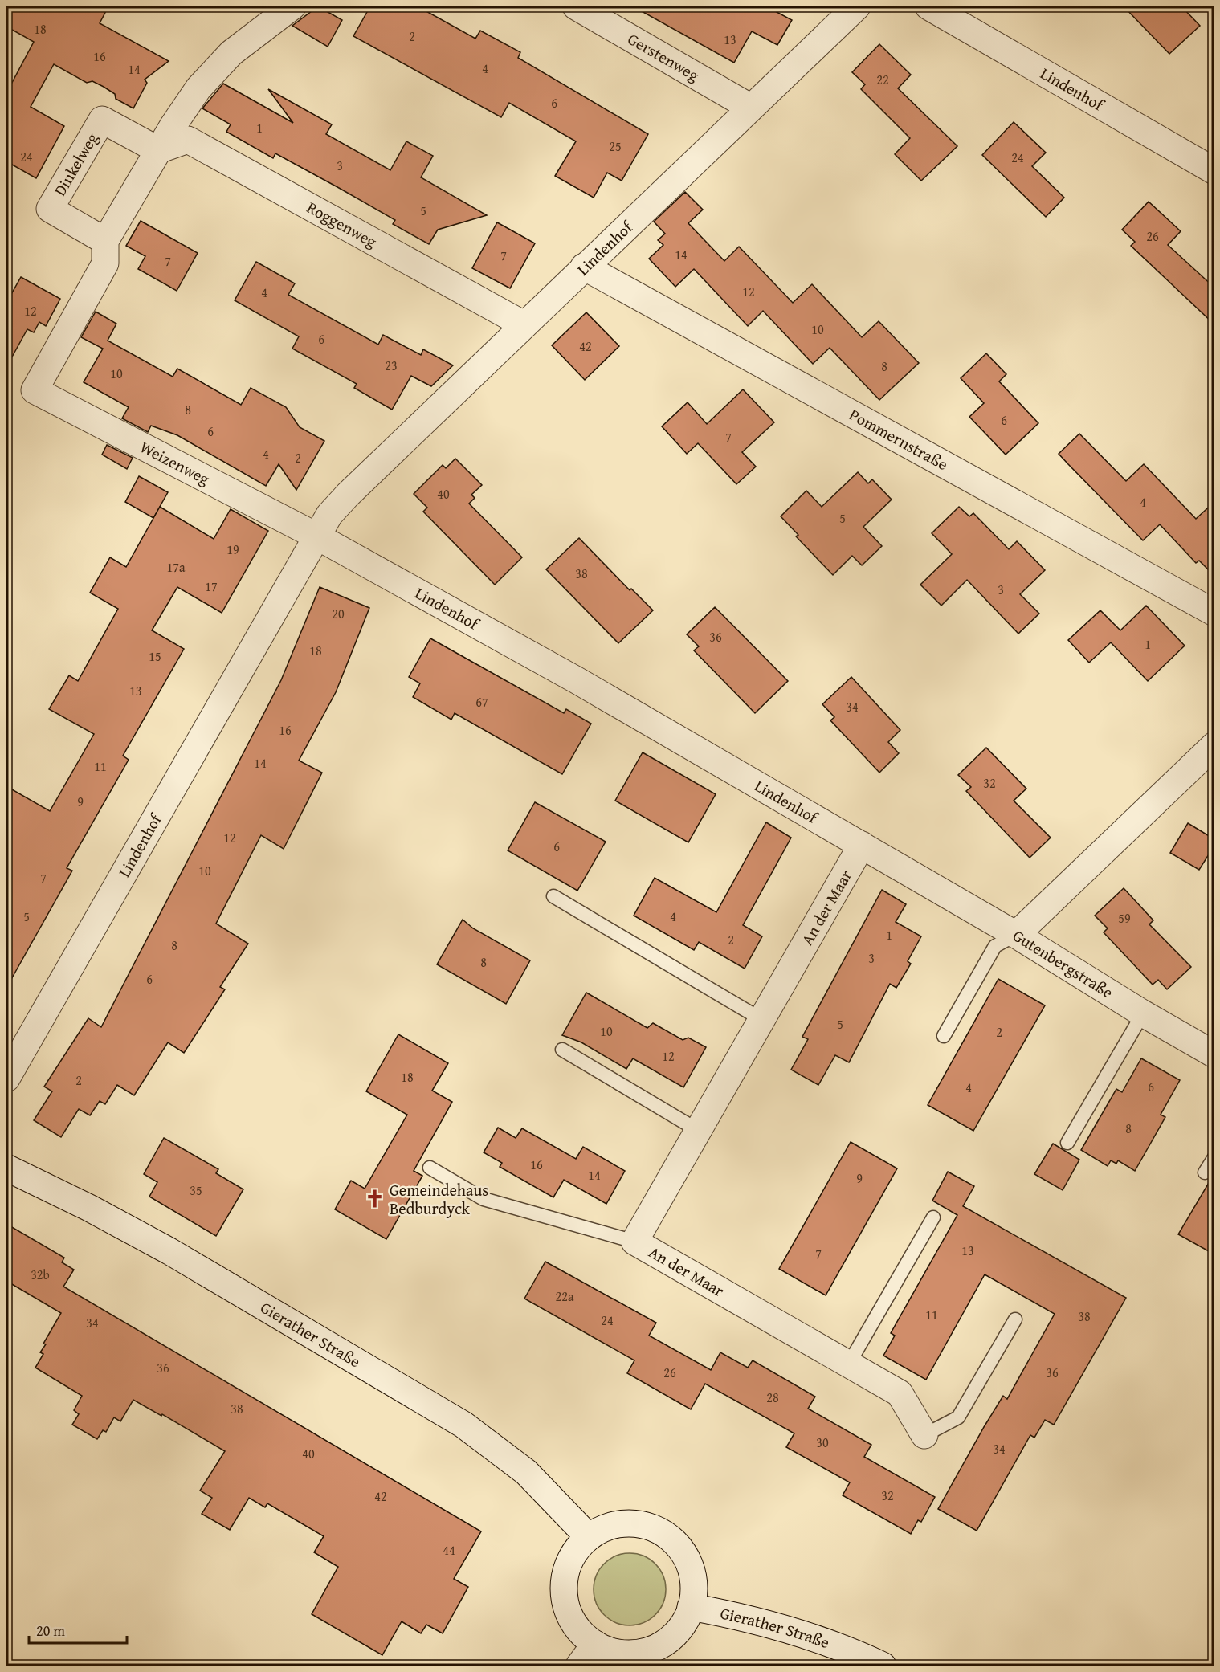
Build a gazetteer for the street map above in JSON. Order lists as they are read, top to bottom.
{
  "streets": {
    "street": [
      "Gerstenweg",
      "Lindenhof",
      "Dinkelweg",
      "Roggenweg",
      "Pommernstraße",
      "Weizenweg",
      "An der Maar",
      "Gutenbergstraße",
      "Gierather Straße"
    ]
  },
  "crossings": [
    ["Gerstenweg", "Lindenhof"],
    ["Lindenhof", "Roggenweg"],
    ["Lindenhof", "Pommernstraße"],
    ["Lindenhof", "Weizenweg"],
    ["Lindenhof", "An der Maar"],
    ["Lindenhof", "Gutenbergstraße"],
    ["Dinkelweg", "Roggenweg"],
    ["Dinkelweg", "Weizenweg"]
  ],
  "places": {
    "church": ["Gemeindehaus Bedburdyck"]
  },
  "house_numbers": [
    "18",
    "2",
    "13",
    "16",
    "4",
    "14",
    "22",
    "6",
    "1",
    "25",
    "24",
    "24",
    "3",
    "5",
    "26",
    "14",
    "7",
    "7",
    "12",
    "4",
    "12",
    "10",
    "6",
    "42",
    "23",
    "8",
    "10",
    "8",
    "6",
    "6",
    "7",
    "4",
    "2",
    "40",
    "4",
    "5",
    "19",
    "17a",
    "38",
    "17",
    "3",
    "20",
    "36",
    "1",
    "18",
    "15",
    "13",
    "67",
    "34",
    "16",
    "14",
    "11",
    "32",
    "9",
    "12",
    "6",
    "10",
    "7",
    "5",
    "4",
    "59",
    "1",
    "2",
    "8",
    "3",
    "8",
    "6",
    "5",
    "10",
    "2",
    "12",
    "18",
    "2",
    "6",
    "4",
    "8",
    "16",
    "14",
    "9",
    "35",
    "13",
    "7",
    "32b",
    "22a",
    "11",
    "38",
    "24",
    "34",
    "36",
    "26",
    "36",
    "28",
    "38",
    "30",
    "34",
    "40",
    "32",
    "42",
    "44"
  ],
  "scale_bar": "20 m"
}
